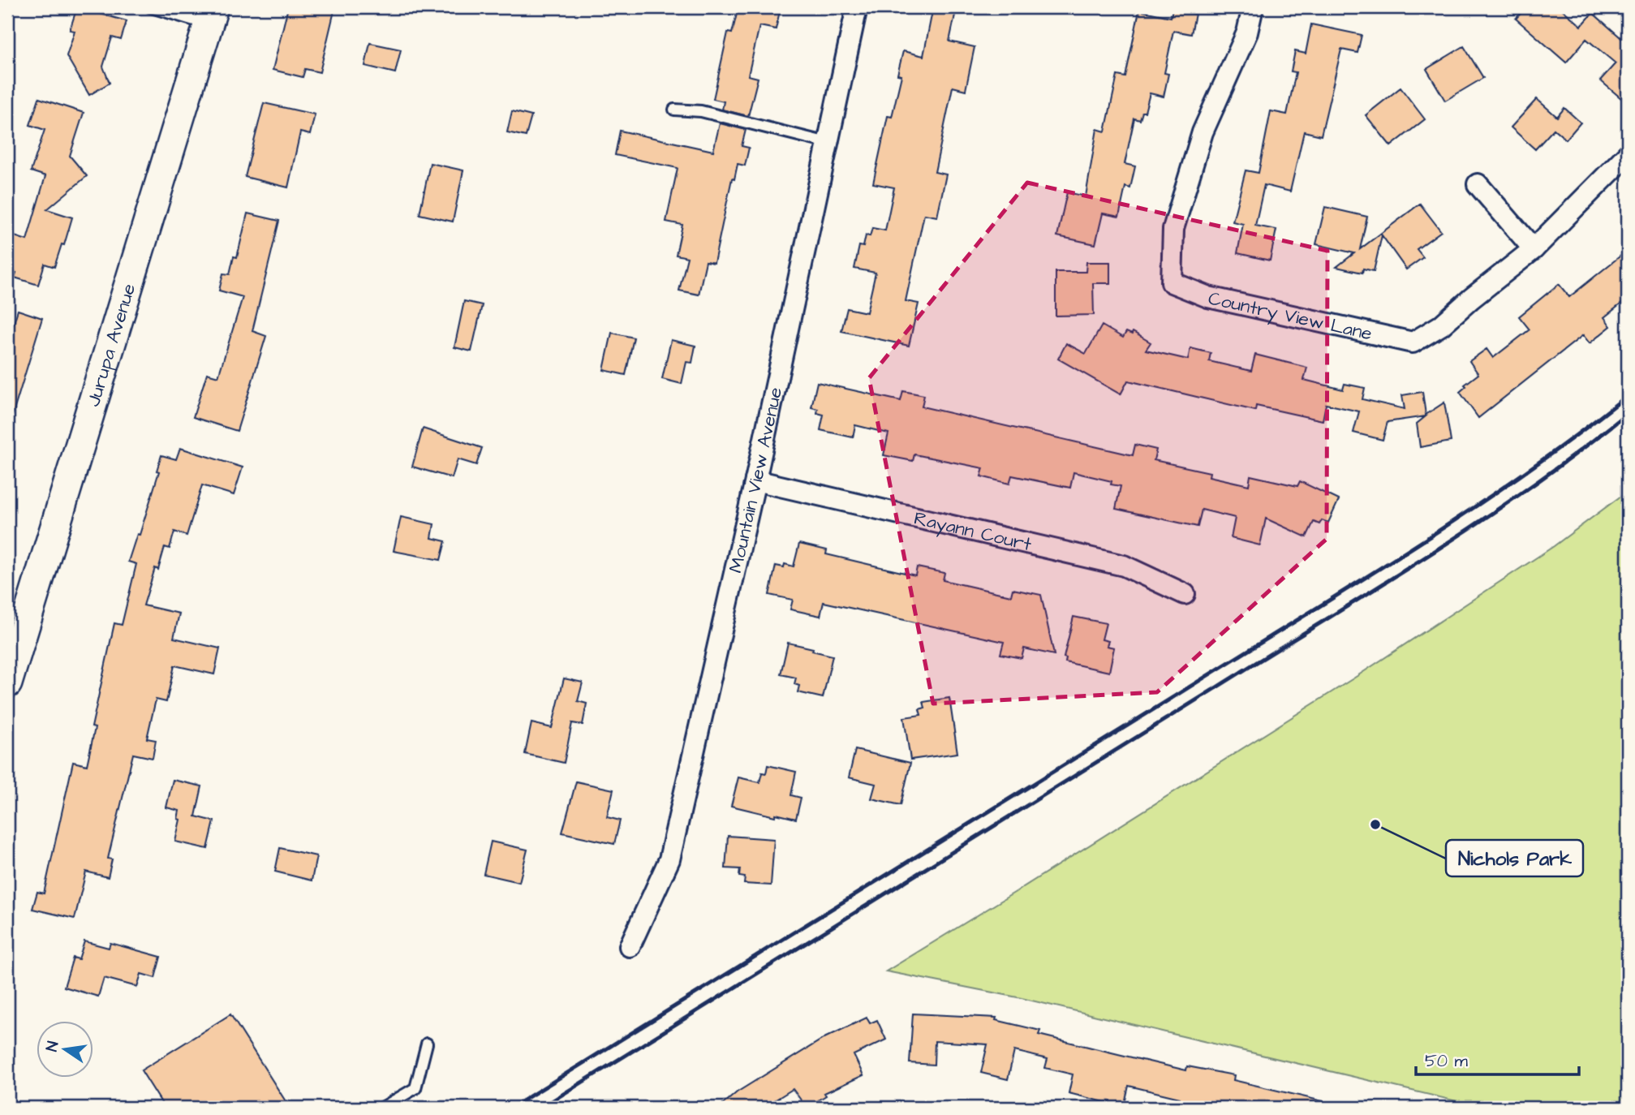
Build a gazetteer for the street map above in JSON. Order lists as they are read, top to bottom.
{
  "streets": {
    "main road": ["Jurupa Avenue"],
    "street": ["Country View Lane", "Mountain View Avenue", "Rayann Court"]
  },
  "crossings": [
    ["Mountain View Avenue", "Rayann Court"]
  ],
  "places": ["Nichols Park"],
  "scale_bar": "50 m",
  "north": "left"
}
